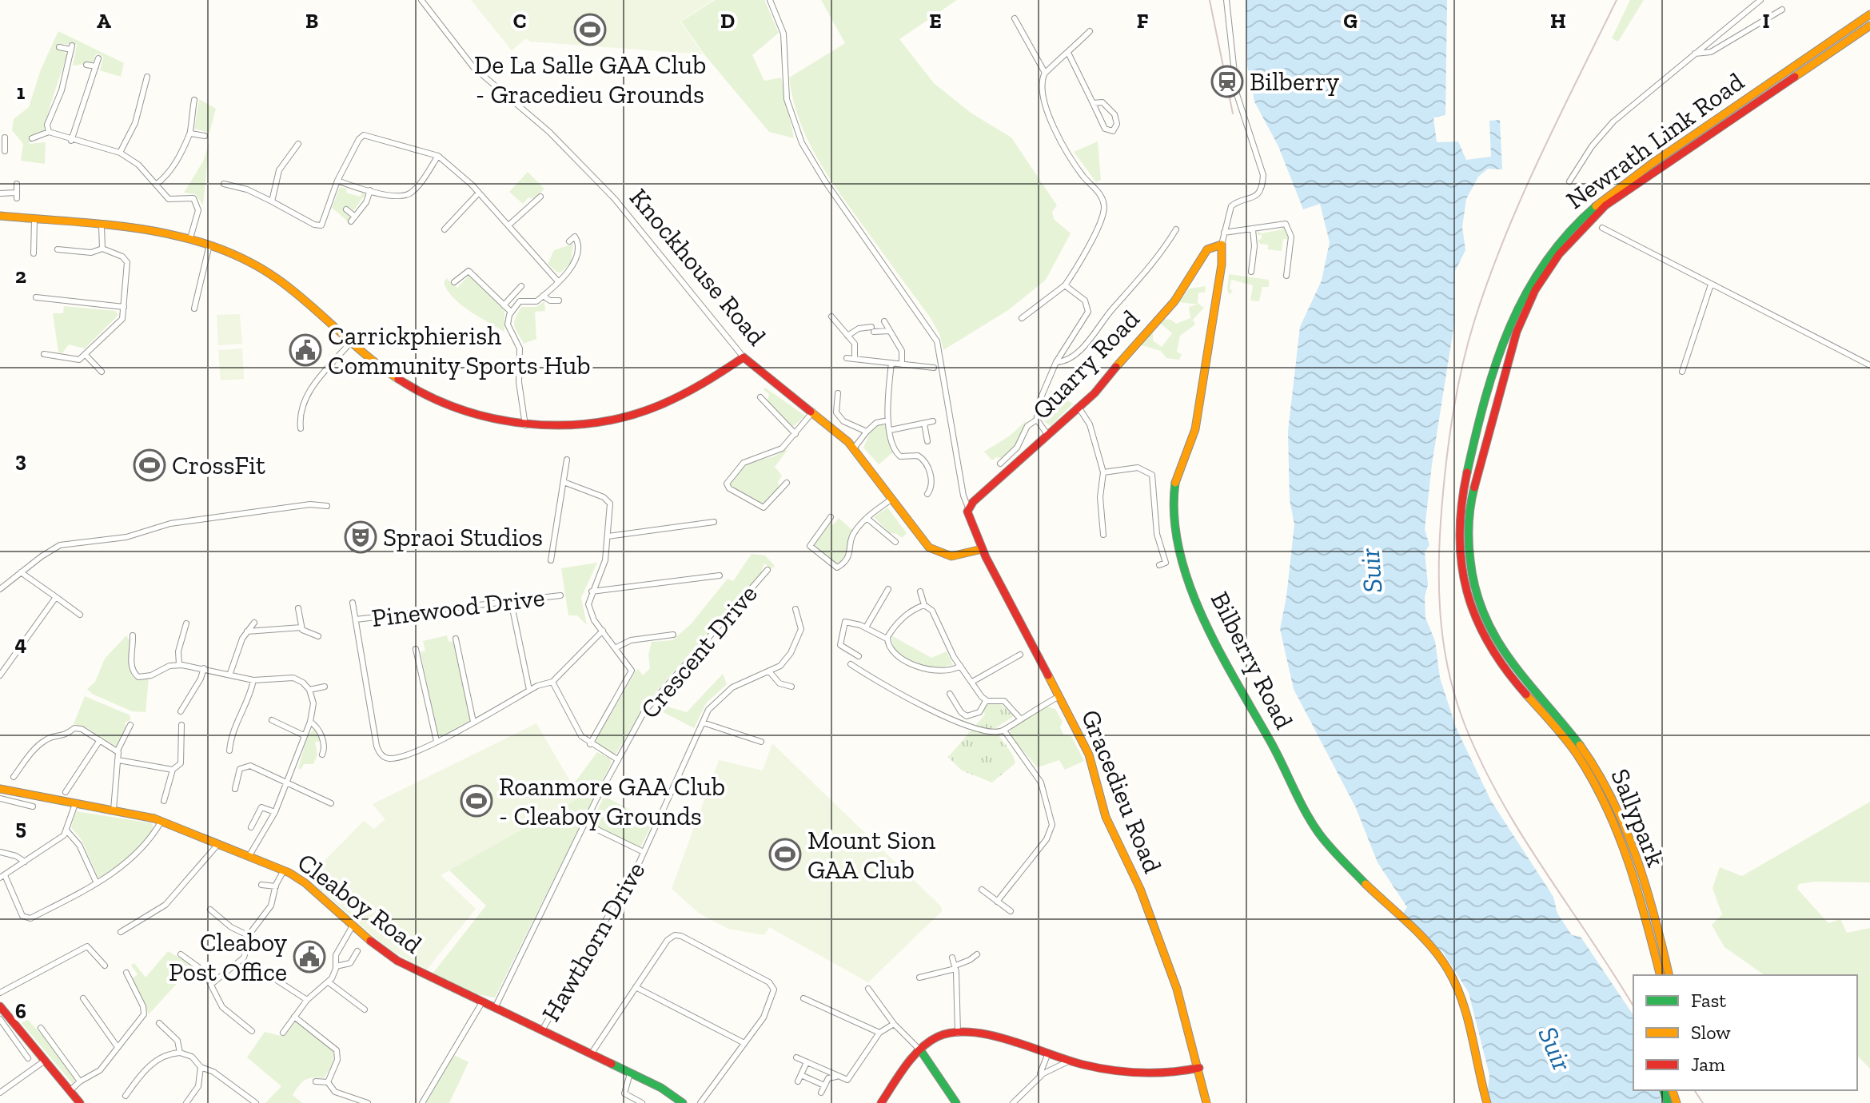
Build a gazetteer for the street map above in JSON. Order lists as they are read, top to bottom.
{
  "streets": {
    "street": [
      "Newrath Link Road",
      "Knockhouse Road",
      "Quarry Road",
      "Pinewood Drive",
      "Crescent Drive",
      "Bilberry Road",
      "Gracedieu Road",
      "Sallypark",
      "Cleaboy Road",
      "Hawthorn Drive"
    ]
  },
  "crossings": [
    ["Newrath Link Road", "Sallypark"],
    ["Knockhouse Road", "Gracedieu Road"],
    ["Quarry Road", "Bilberry Road"],
    ["Quarry Road", "Gracedieu Road"],
    ["Crescent Drive", "Cleaboy Road"],
    ["Cleaboy Road", "Hawthorn Drive"]
  ],
  "water": ["Suir"],
  "places": {
    "sports": [
      "De La Salle GAA Club - Gracedieu Grounds",
      "CrossFit",
      "Roanmore GAA Club - Cleaboy Grounds",
      "Mount Sion GAA Club"
    ],
    "station": ["Bilberry"],
    "public building": ["Carrickphierish Community Sports Hub", "Cleaboy Post Office"],
    "theatre": ["Spraoi Studios"]
  },
  "legend": ["Fast", "Slow", "Jam"],
  "grid": {
    "columns": [
      "A",
      "B",
      "C",
      "D",
      "E",
      "F",
      "G",
      "H",
      "I"
    ],
    "rows": [
      "1",
      "2",
      "3",
      "4",
      "5",
      "6"
    ]
  }
}
